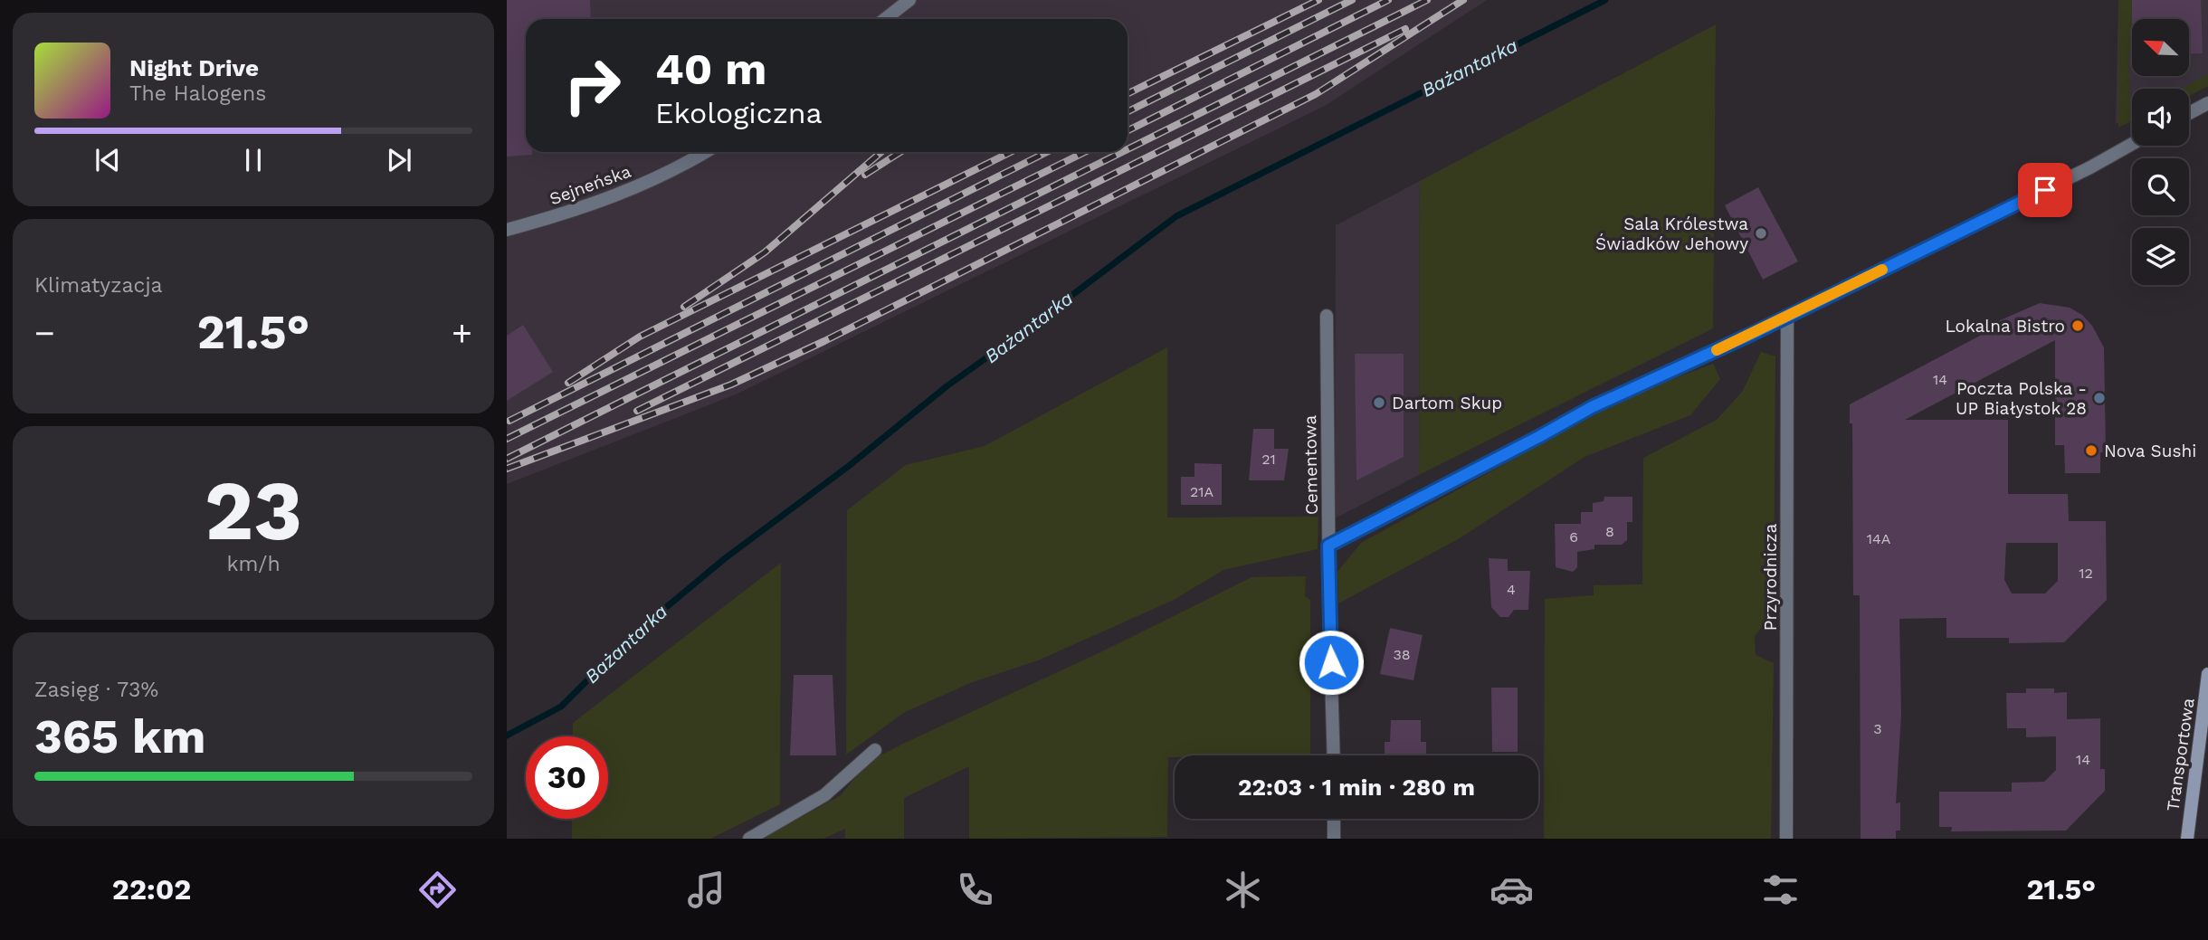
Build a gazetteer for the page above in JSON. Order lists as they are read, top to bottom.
{
  "streets": {
    "street": [
      "Sejneńska",
      "Cementowa",
      "Przyrodnicza",
      "Transportowa"
    ]
  },
  "water": ["Bażantarka"],
  "places": [
    "Sala Królestwa Świadków Jehowy",
    "Lokalna Bistro",
    "Poczta Polska - UP Białystok 28",
    "Dartom Skup",
    "Nova Sushi"
  ],
  "house_numbers": [
    "14",
    "21",
    "21A",
    "8",
    "6",
    "14A",
    "12",
    "4",
    "38",
    "3",
    "14"
  ],
  "north": "top left",
  "page": {
    "turn": ["40 m", "Ekologiczna"],
    "song": ["Night Drive", "The Halogens"],
    "tile": [
      "Klimatyzacja",
      ["23", "km/h"],
      ["Zasięg · 73%", "365 km"]
    ],
    "heat": ["−", "21.5°", "+"],
    "limit": "30",
    "trip": "22:03 · 1 min · 280 m",
    "tabs": ["22:02", "21.5°"]
  }
}
